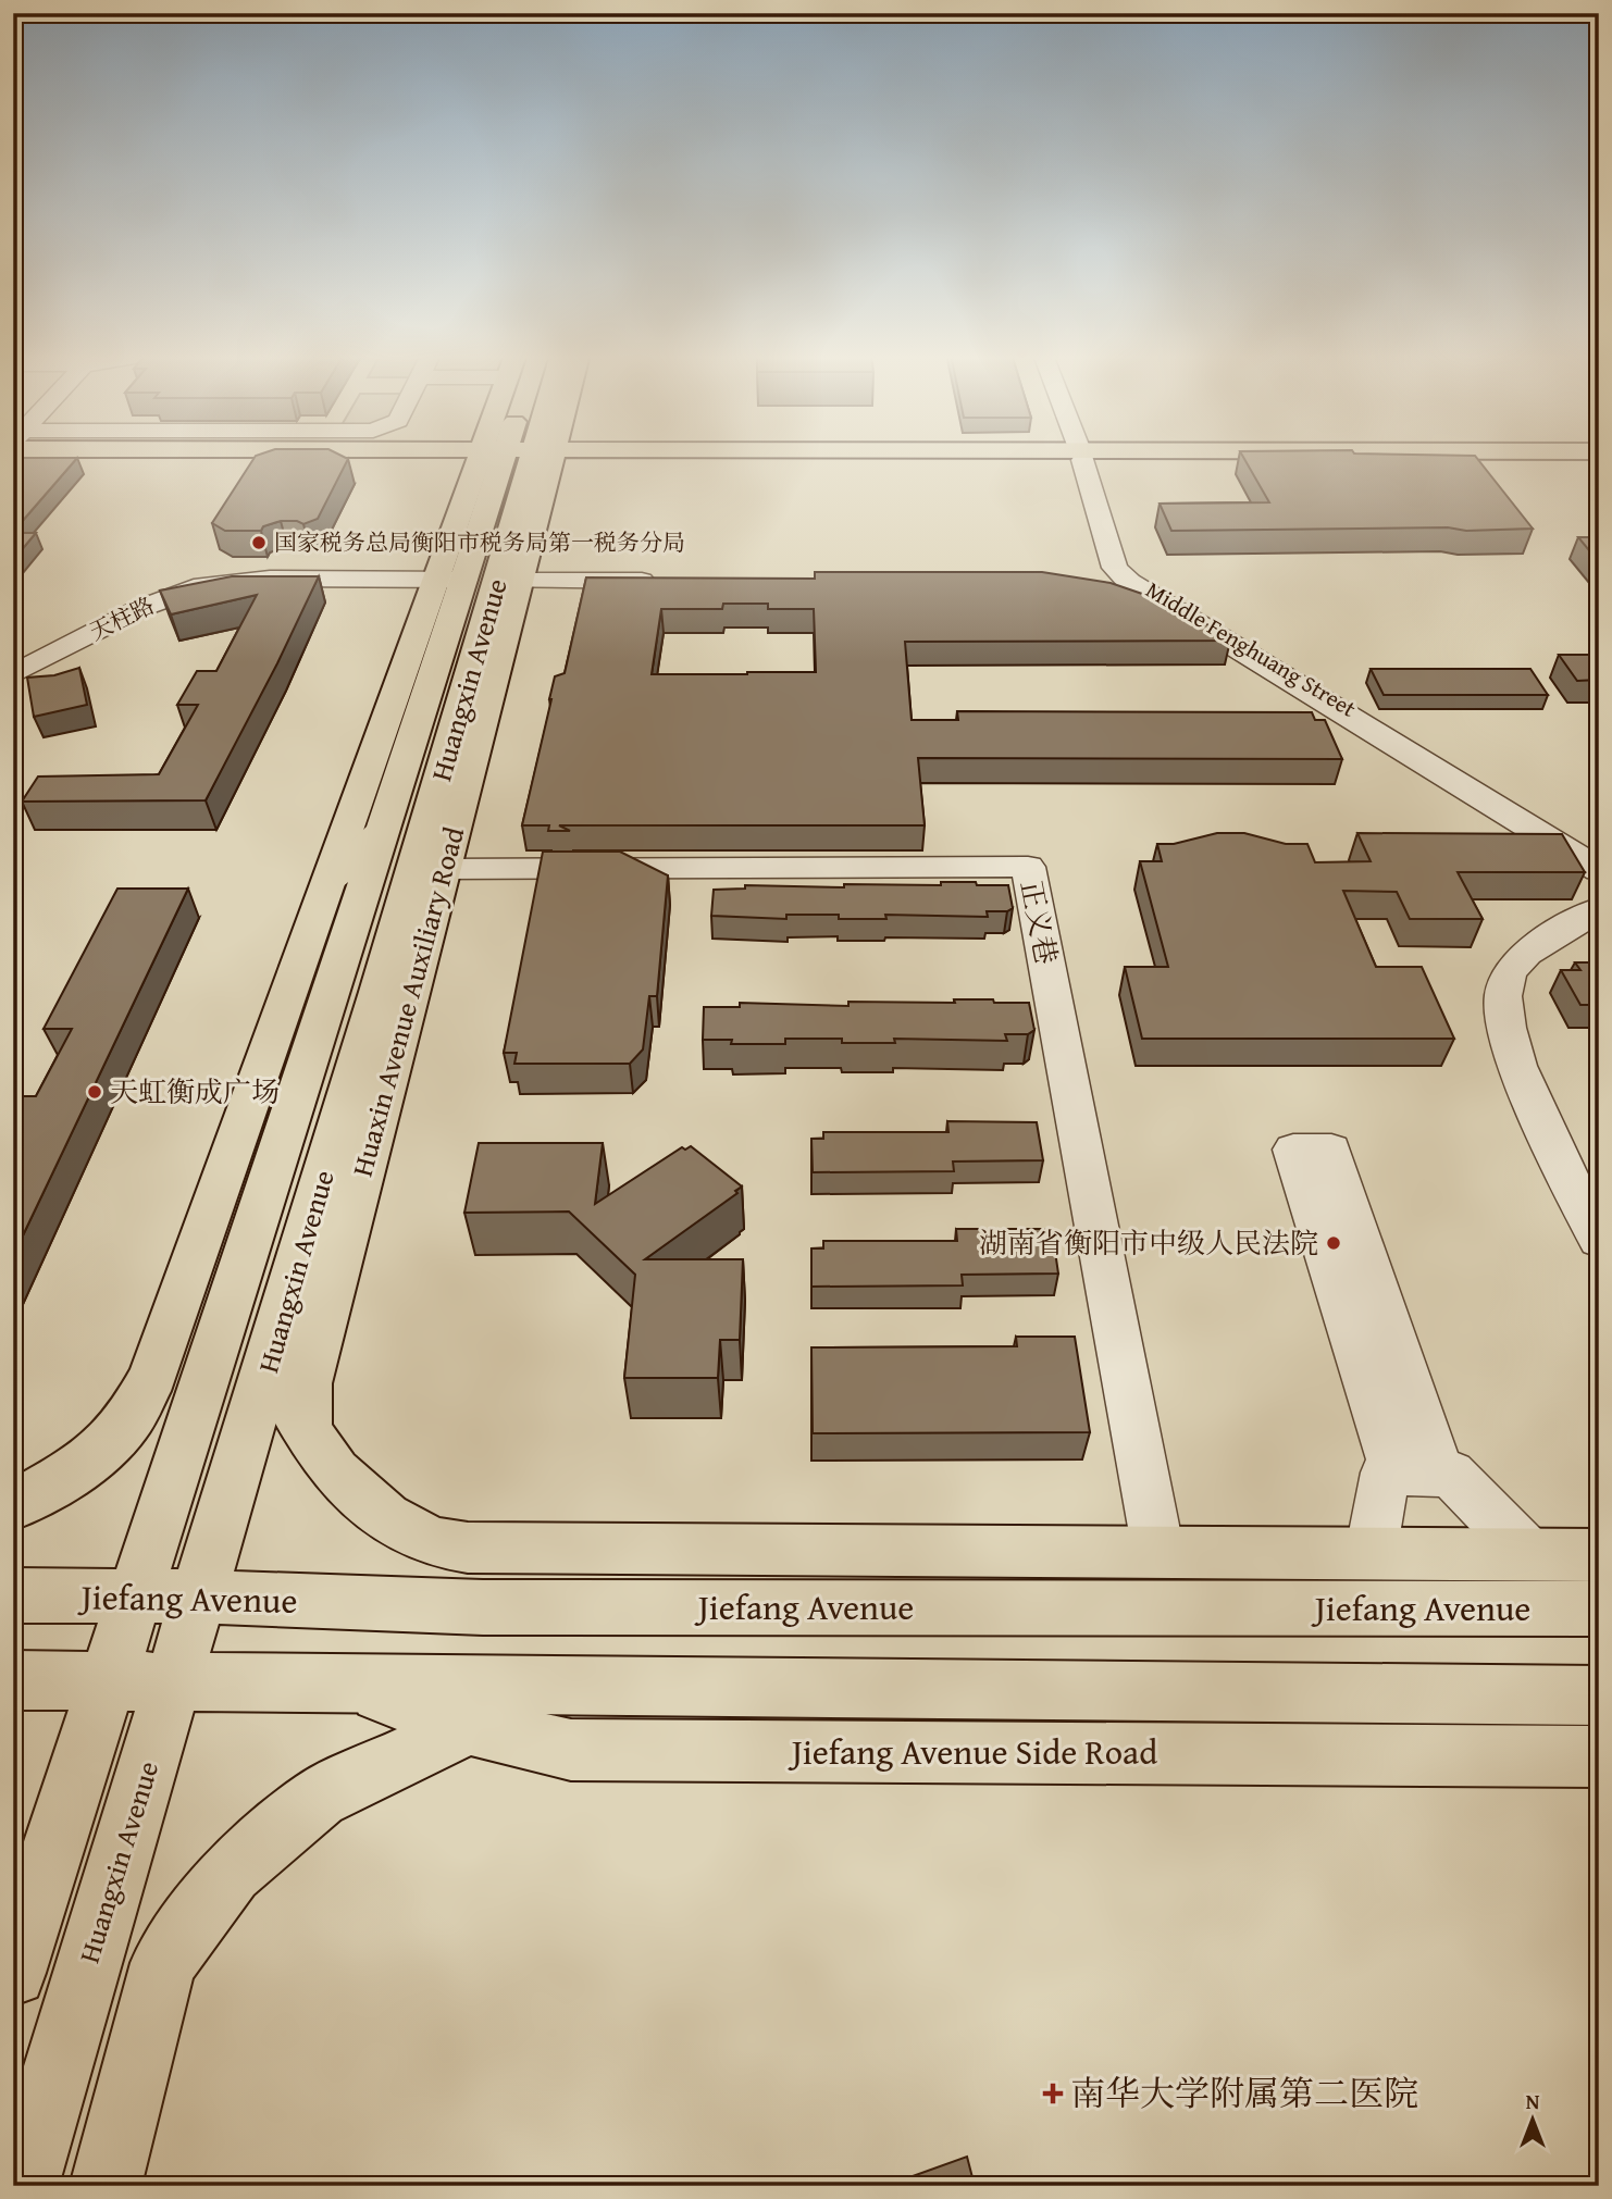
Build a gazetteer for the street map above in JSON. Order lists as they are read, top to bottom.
{
  "streets": {
    "main road": [
      "Huangxin Avenue",
      "Huaxin Avenue Auxiliary Road",
      "Jiefang Avenue",
      "Jiefang Avenue Side Road"
    ],
    "street": ["天柱路", "Middle Fenghuang Street", "正义巷"]
  },
  "crossings": [
    ["天柱路", "Huangxin Avenue"],
    ["天柱路", "Huaxin Avenue Auxiliary Road"],
    ["Huangxin Avenue", "Huaxin Avenue Auxiliary Road"],
    ["Huangxin Avenue", "Jiefang Avenue"],
    ["正义巷", "Huaxin Avenue Auxiliary Road"]
  ],
  "places": {
    "other": ["国家税务总局衡阳市税务局第一税务分局", "天虹衡成广场", "湖南省衡阳市中级人民法院"],
    "health": ["南华大学附属第二医院"]
  },
  "north": "top"
}
